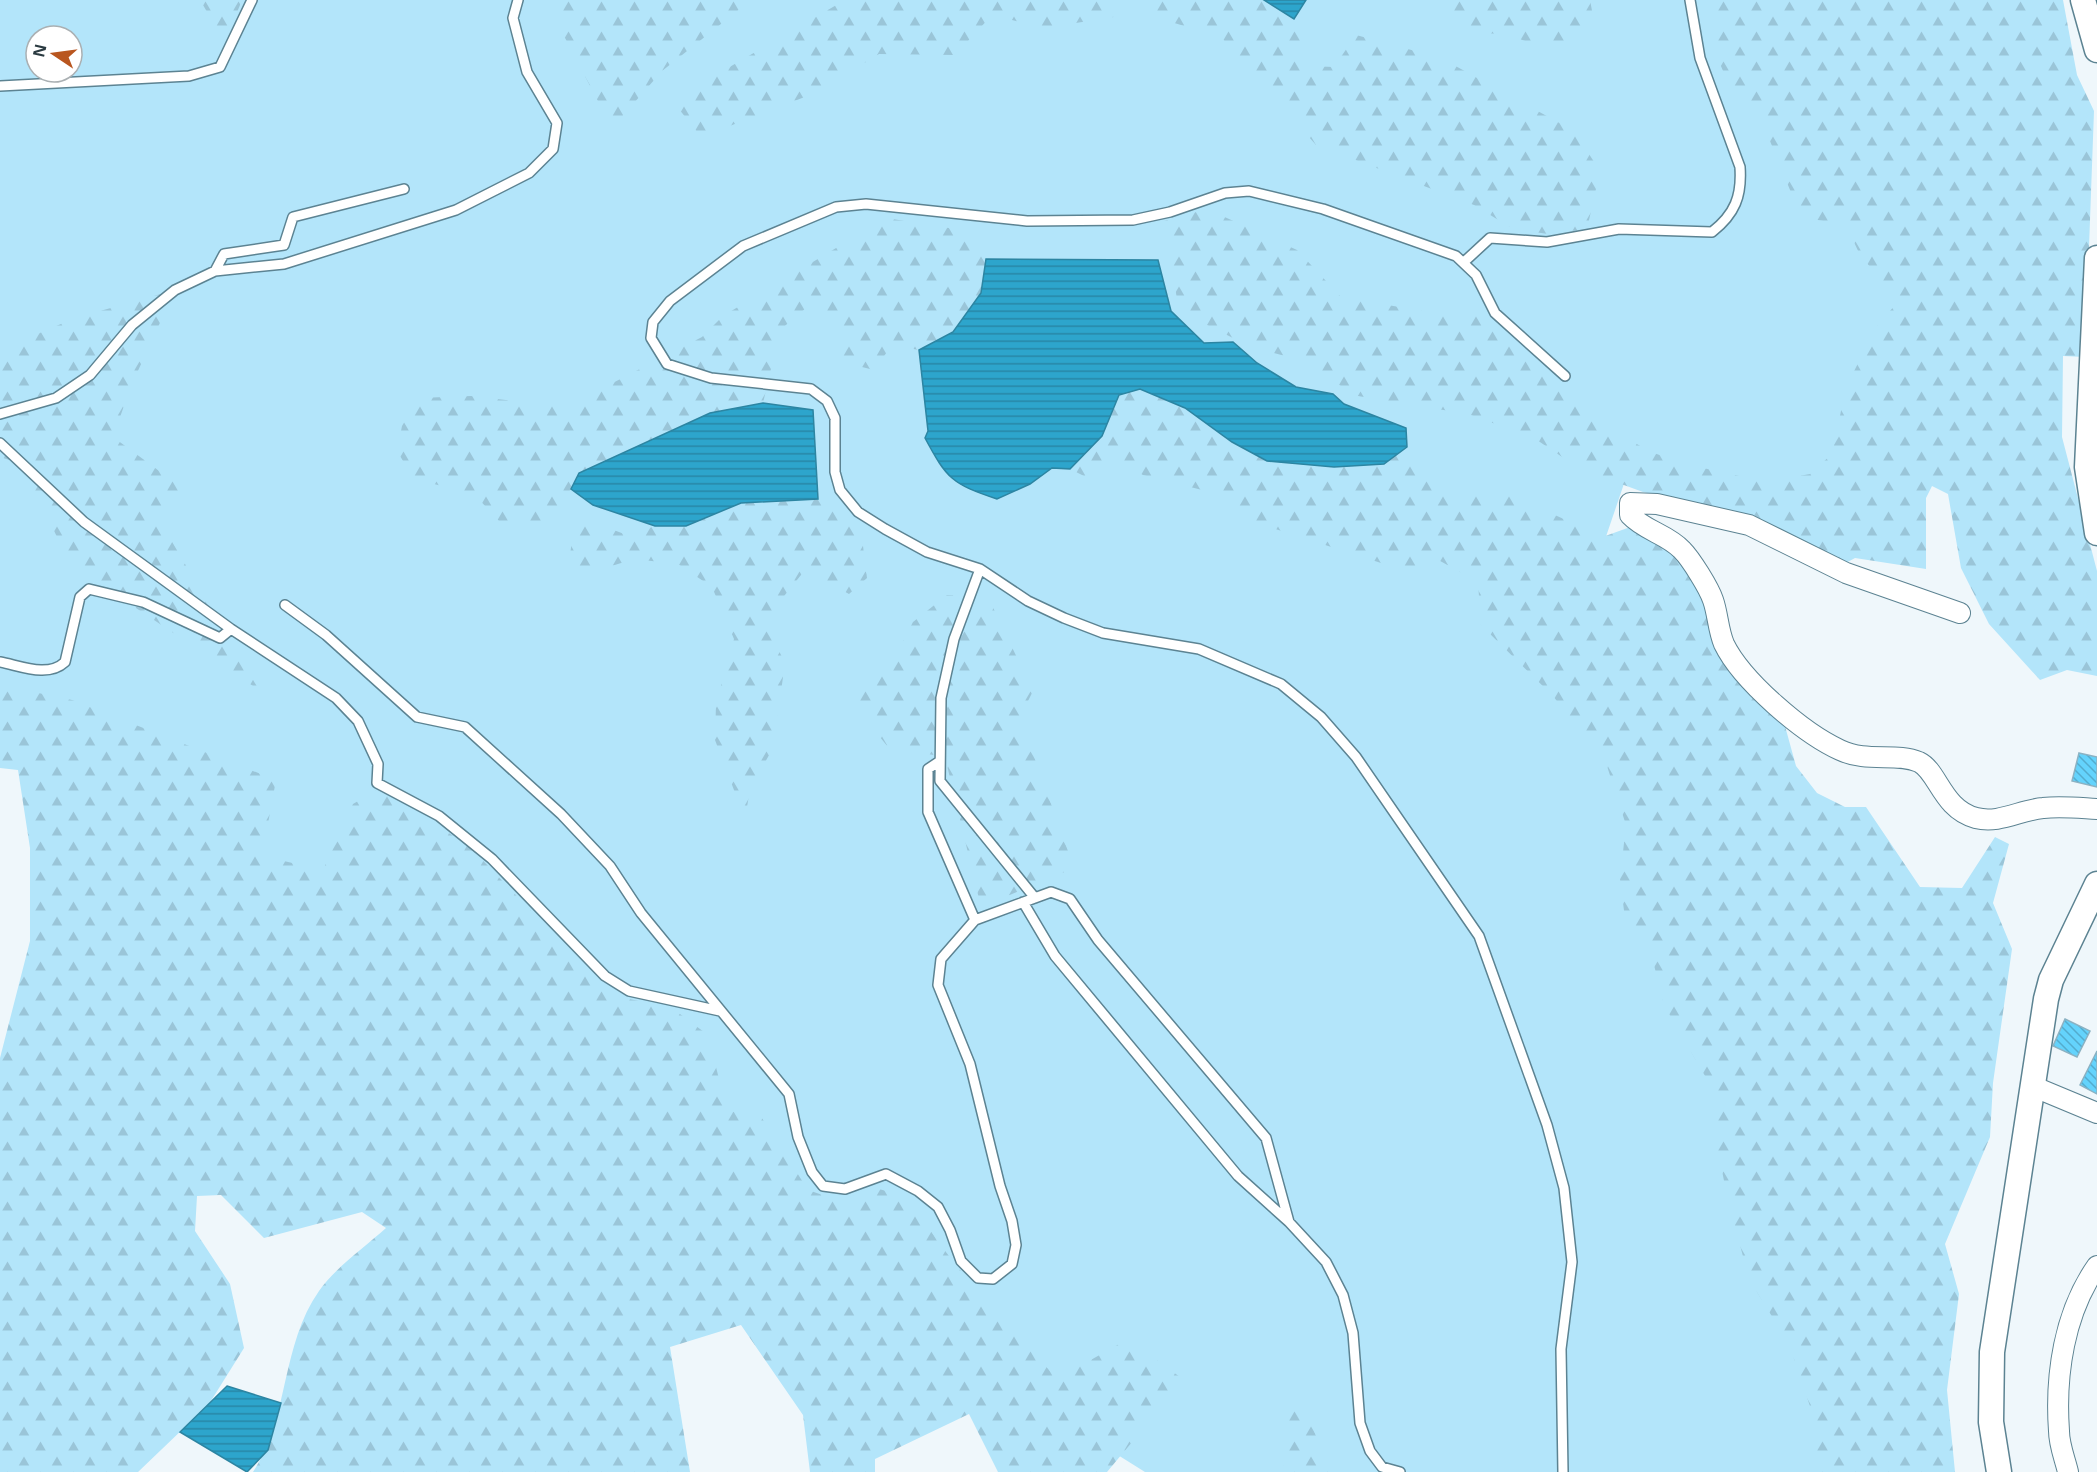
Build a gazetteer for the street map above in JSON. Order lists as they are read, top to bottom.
{
  "north": "left"
}
